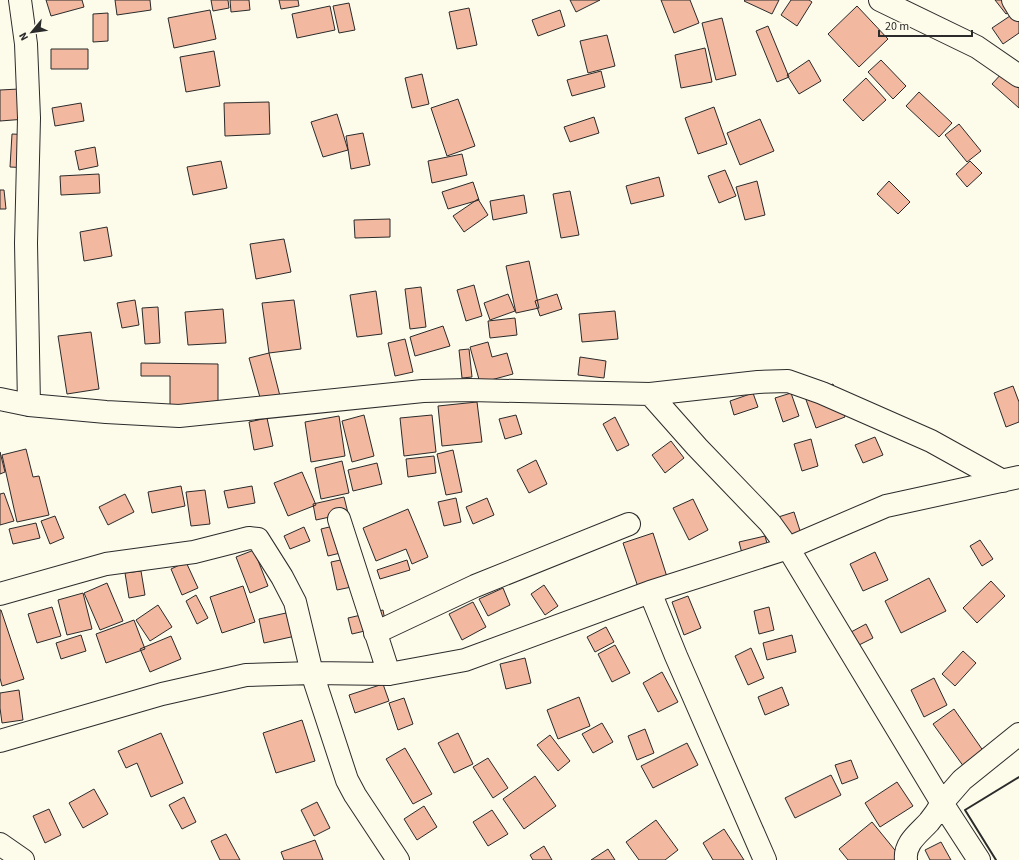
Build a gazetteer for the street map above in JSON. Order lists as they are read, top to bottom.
{
  "scale_bar": "20 m",
  "north": "bottom left"
}
